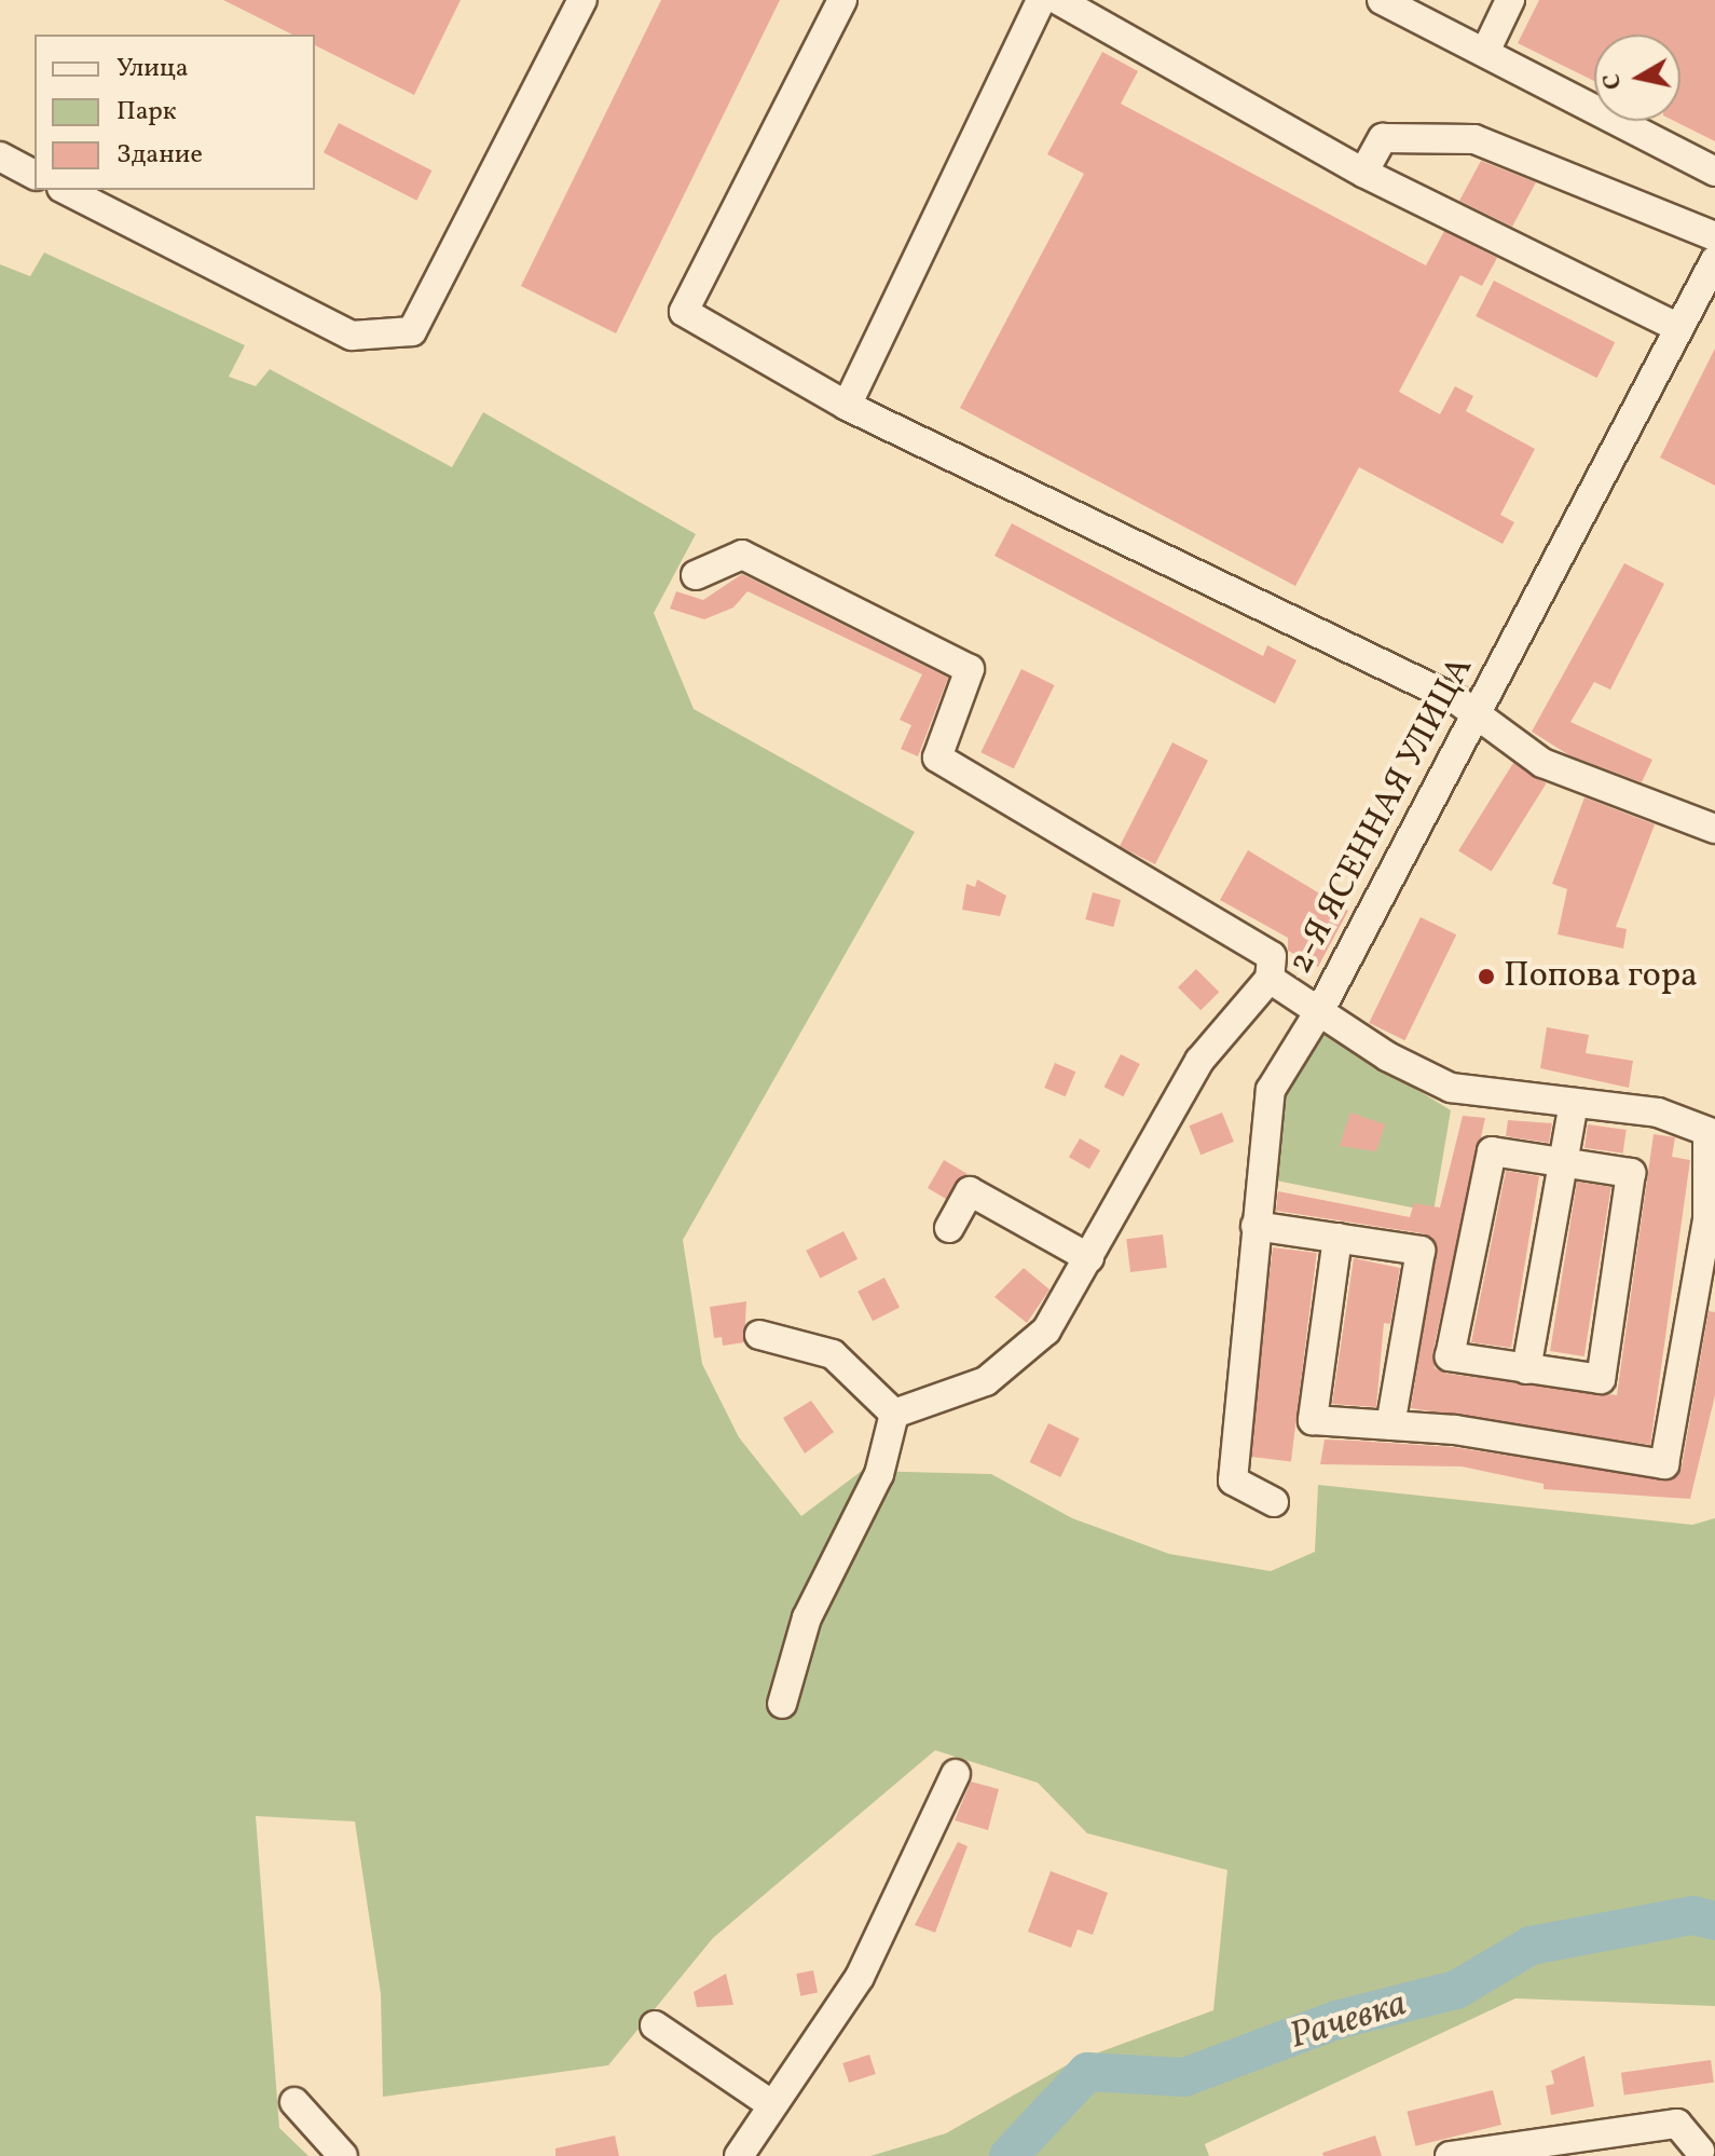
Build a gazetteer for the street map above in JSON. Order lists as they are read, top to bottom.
{
  "streets": {
    "street": ["2-Я ЯСЕННАЯ УЛИЦА"]
  },
  "water": ["Рачевка"],
  "places": ["Попова гора"],
  "legend": ["Улица", "Парк", "Здание"],
  "north": "left"
}
